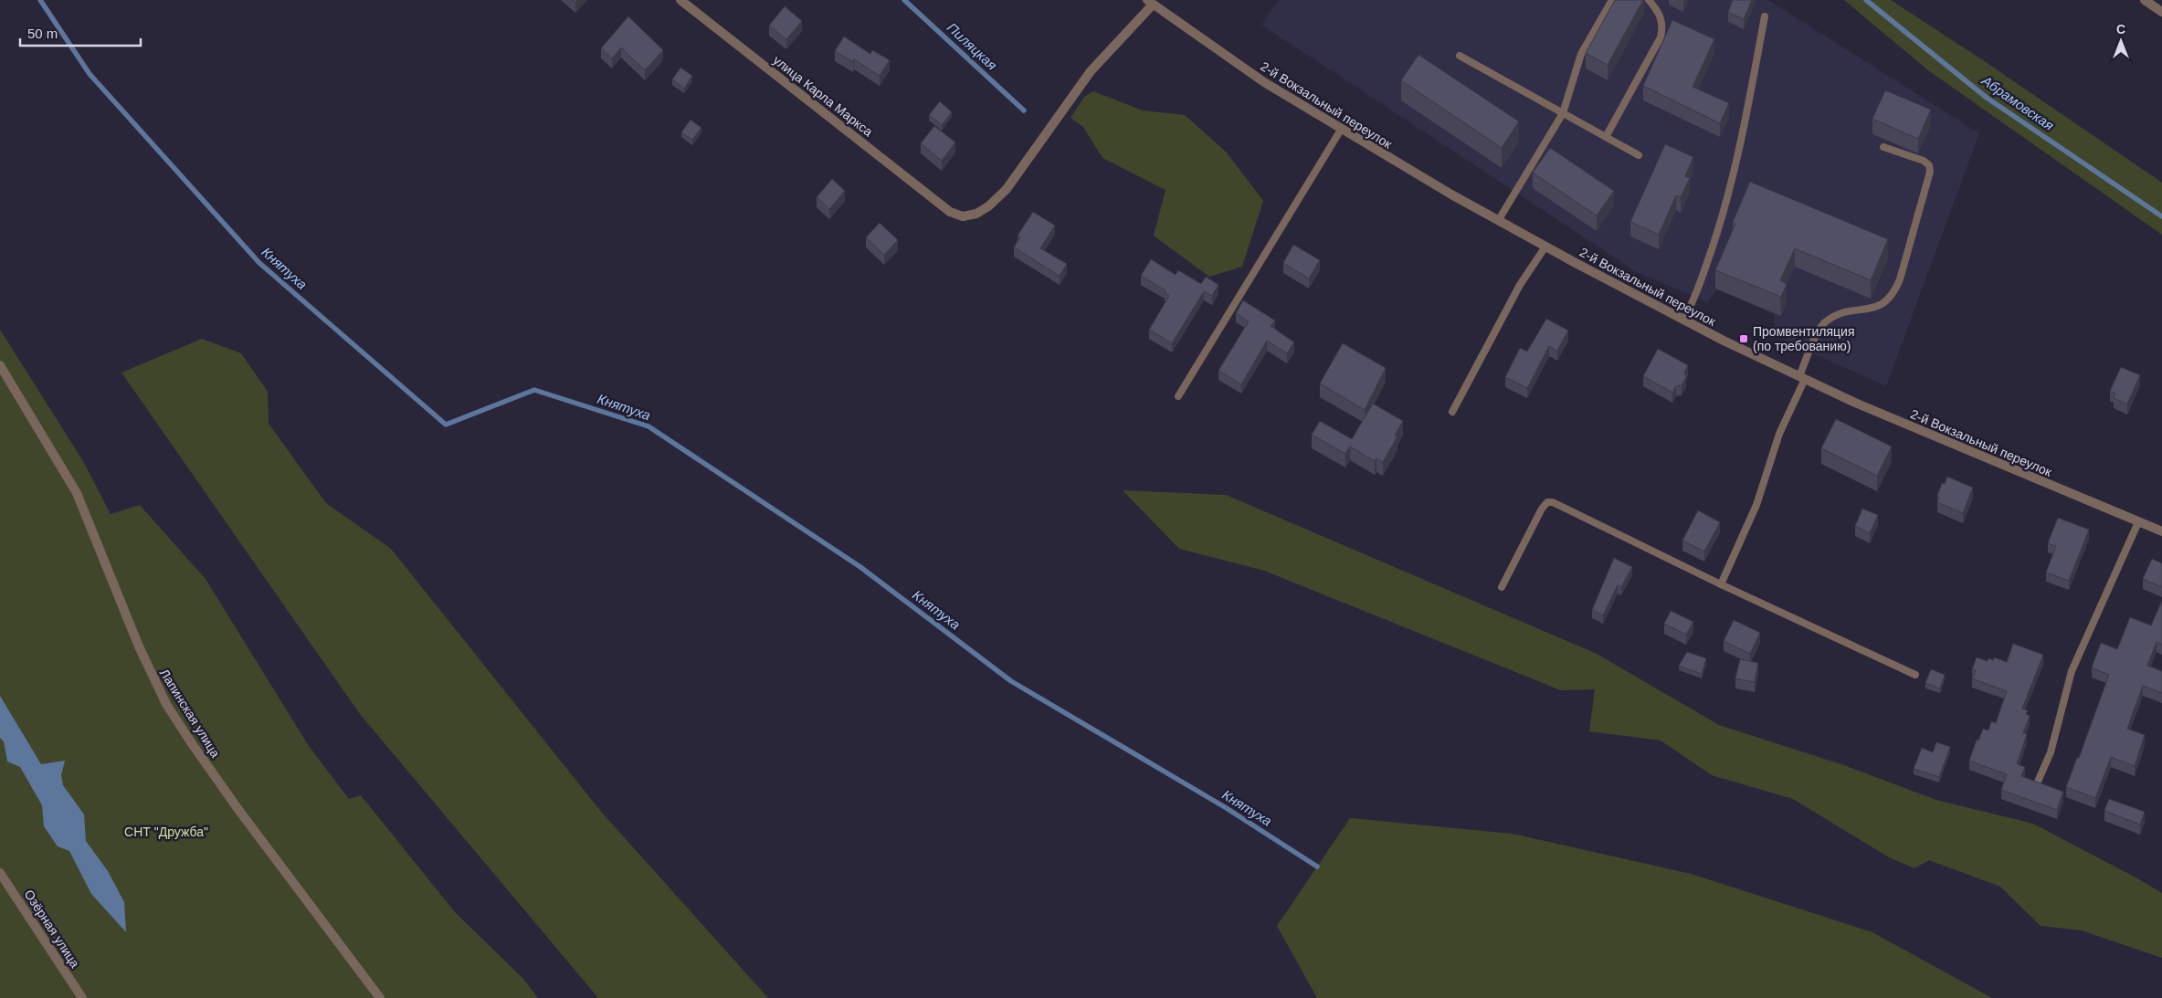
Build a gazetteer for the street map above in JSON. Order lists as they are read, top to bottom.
{
  "streets": {
    "street": [
      "улица Карла Маркса",
      "2-й Вокзальный переулок",
      "Лапинская улица",
      "Озёрная улица"
    ]
  },
  "crossings": [
    ["улица Карла Маркса", "2-й Вокзальный переулок"]
  ],
  "water": ["Пиляцкая", "Абрамовская", "Княтуха"],
  "parks": ["СНТ \"Дружба\""],
  "places": {
    "transit": ["Промвентиляция (по требованию)"]
  },
  "scale_bar": "50 m",
  "north": "top"
}
